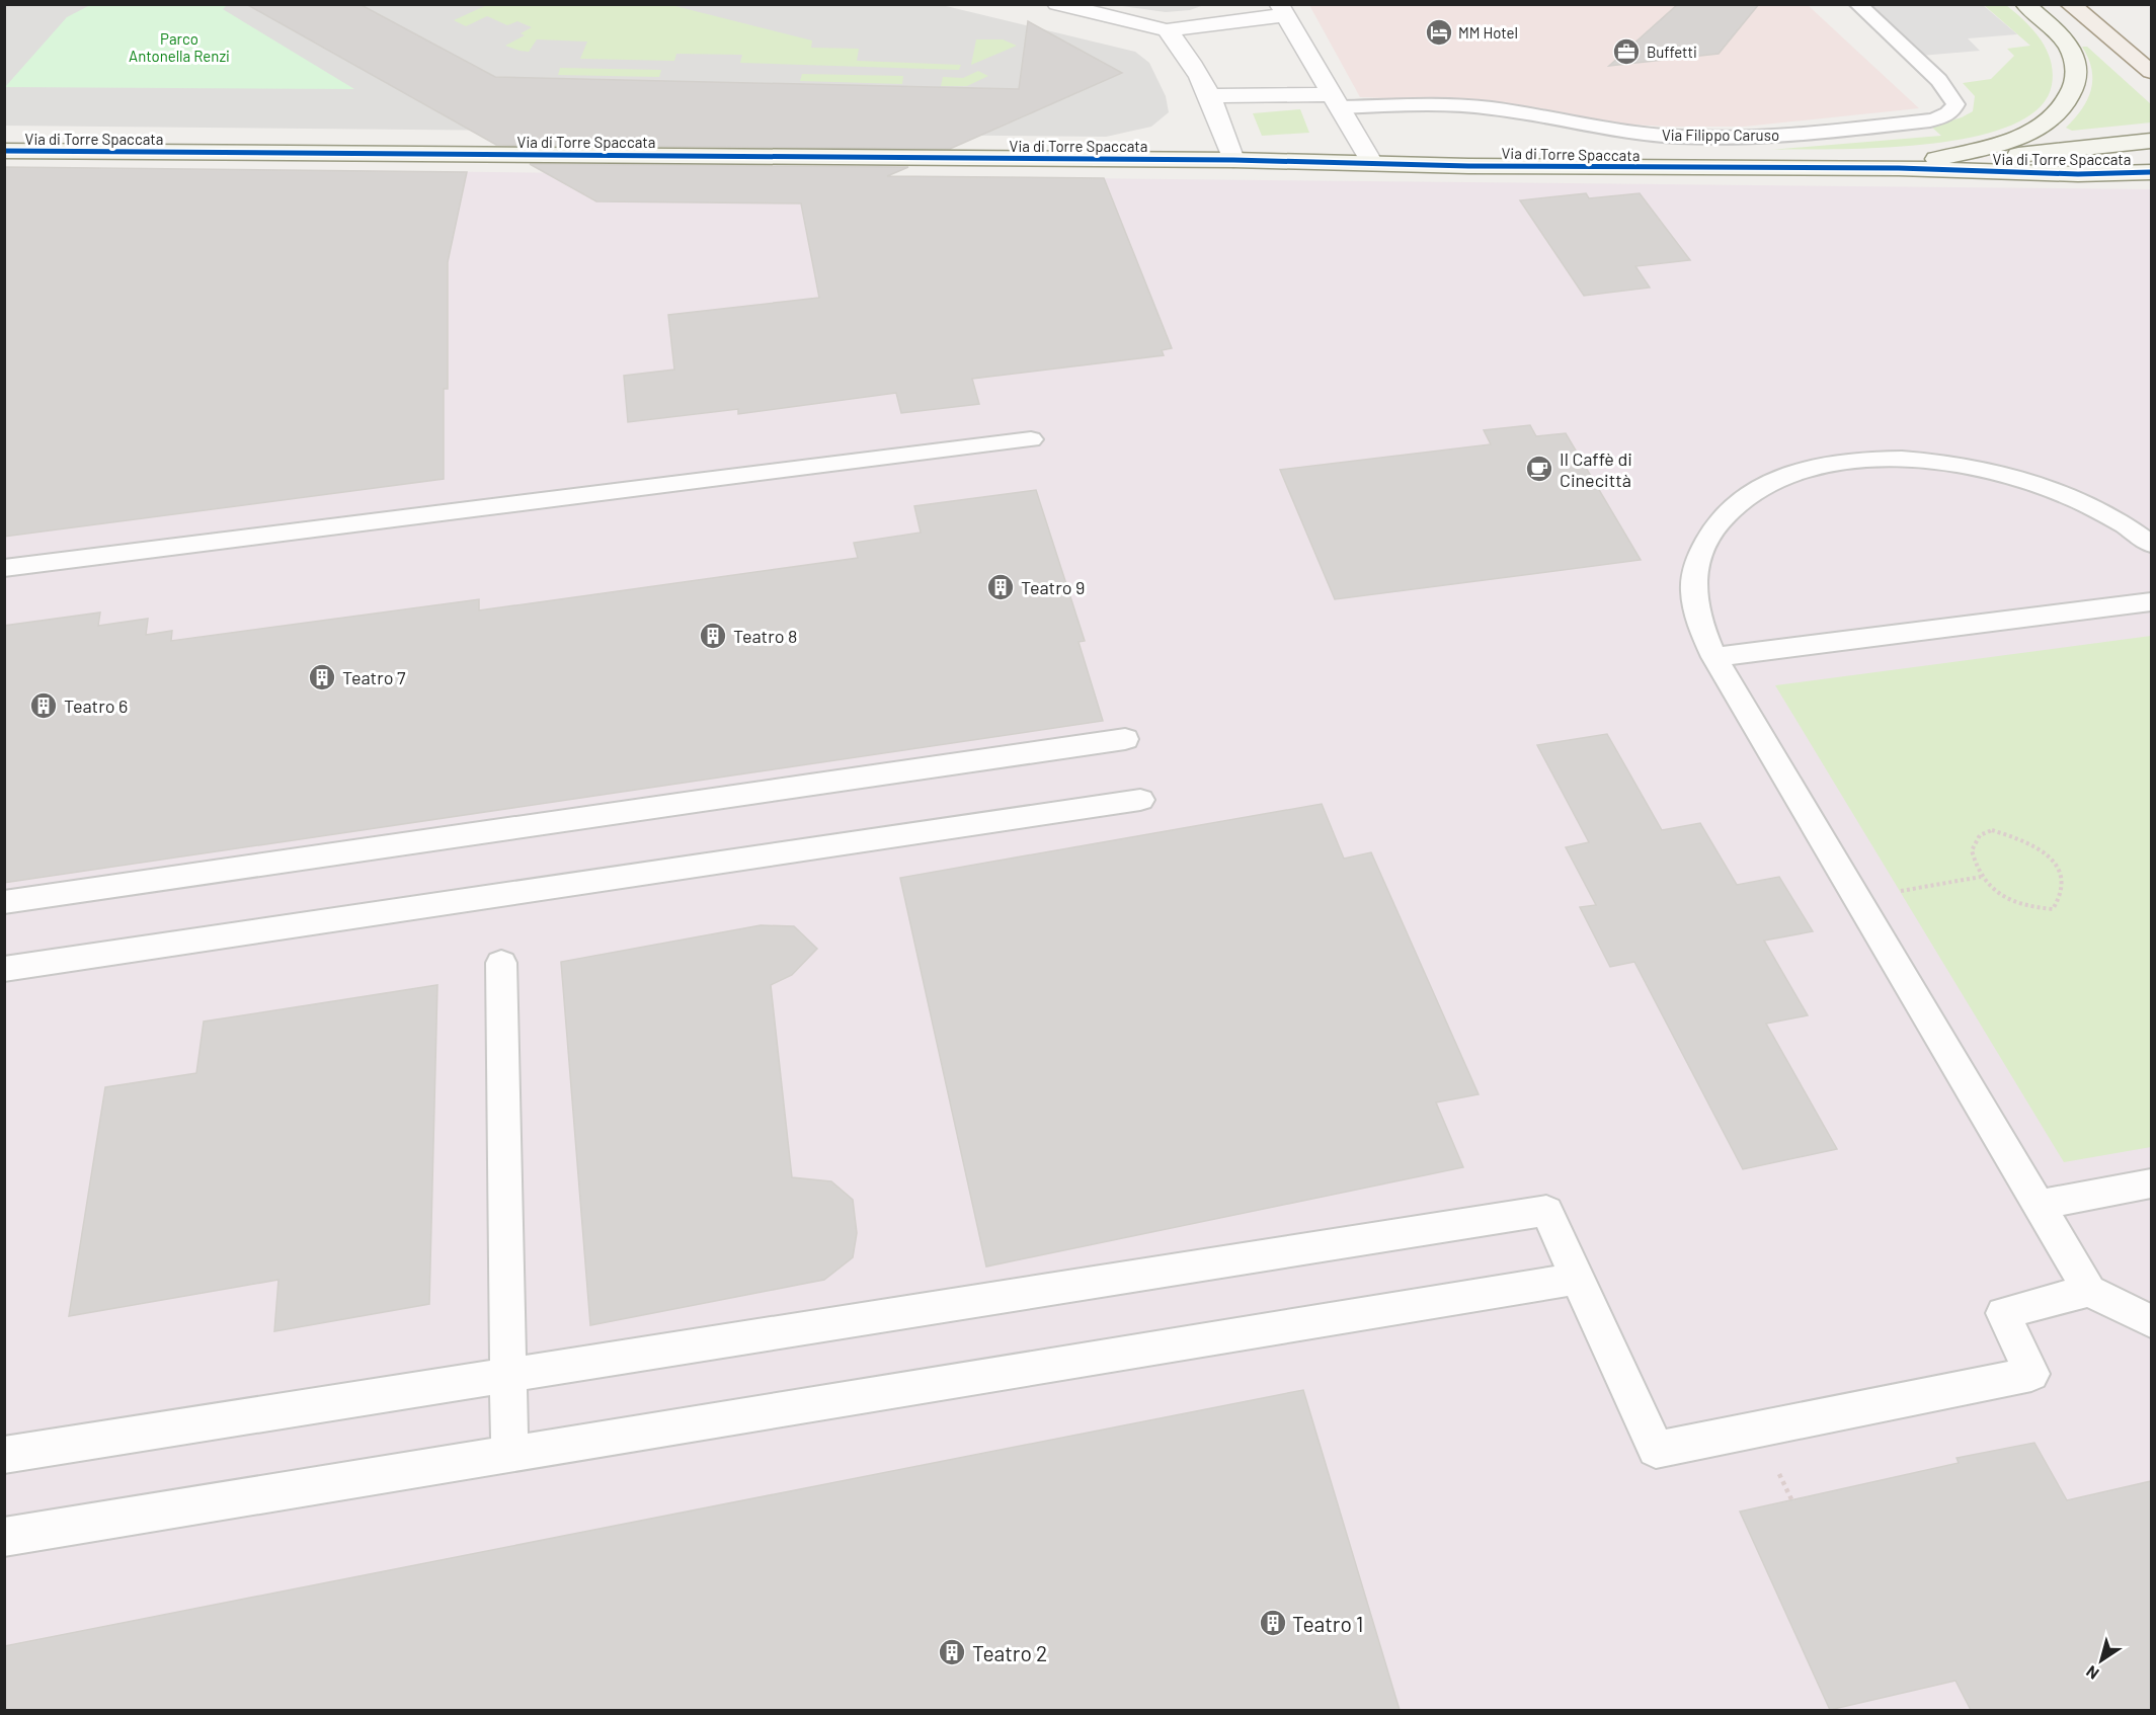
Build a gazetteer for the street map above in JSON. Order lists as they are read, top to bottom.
{
  "streets": {
    "street": ["Via di Torre Spaccata"],
    "lane": ["Via Filippo Caruso"]
  },
  "parks": ["Parco Antonella Renzi"],
  "places": {
    "hotel": ["MM Hotel"],
    "office": ["Buffetti"],
    "cafe": ["Il Caffè di Cinecittà"],
    "building": [
      "Teatro 9",
      "Teatro 8",
      "Teatro 7",
      "Teatro 6",
      "Teatro 1",
      "Teatro 2"
    ]
  },
  "north": "bottom left"
}
